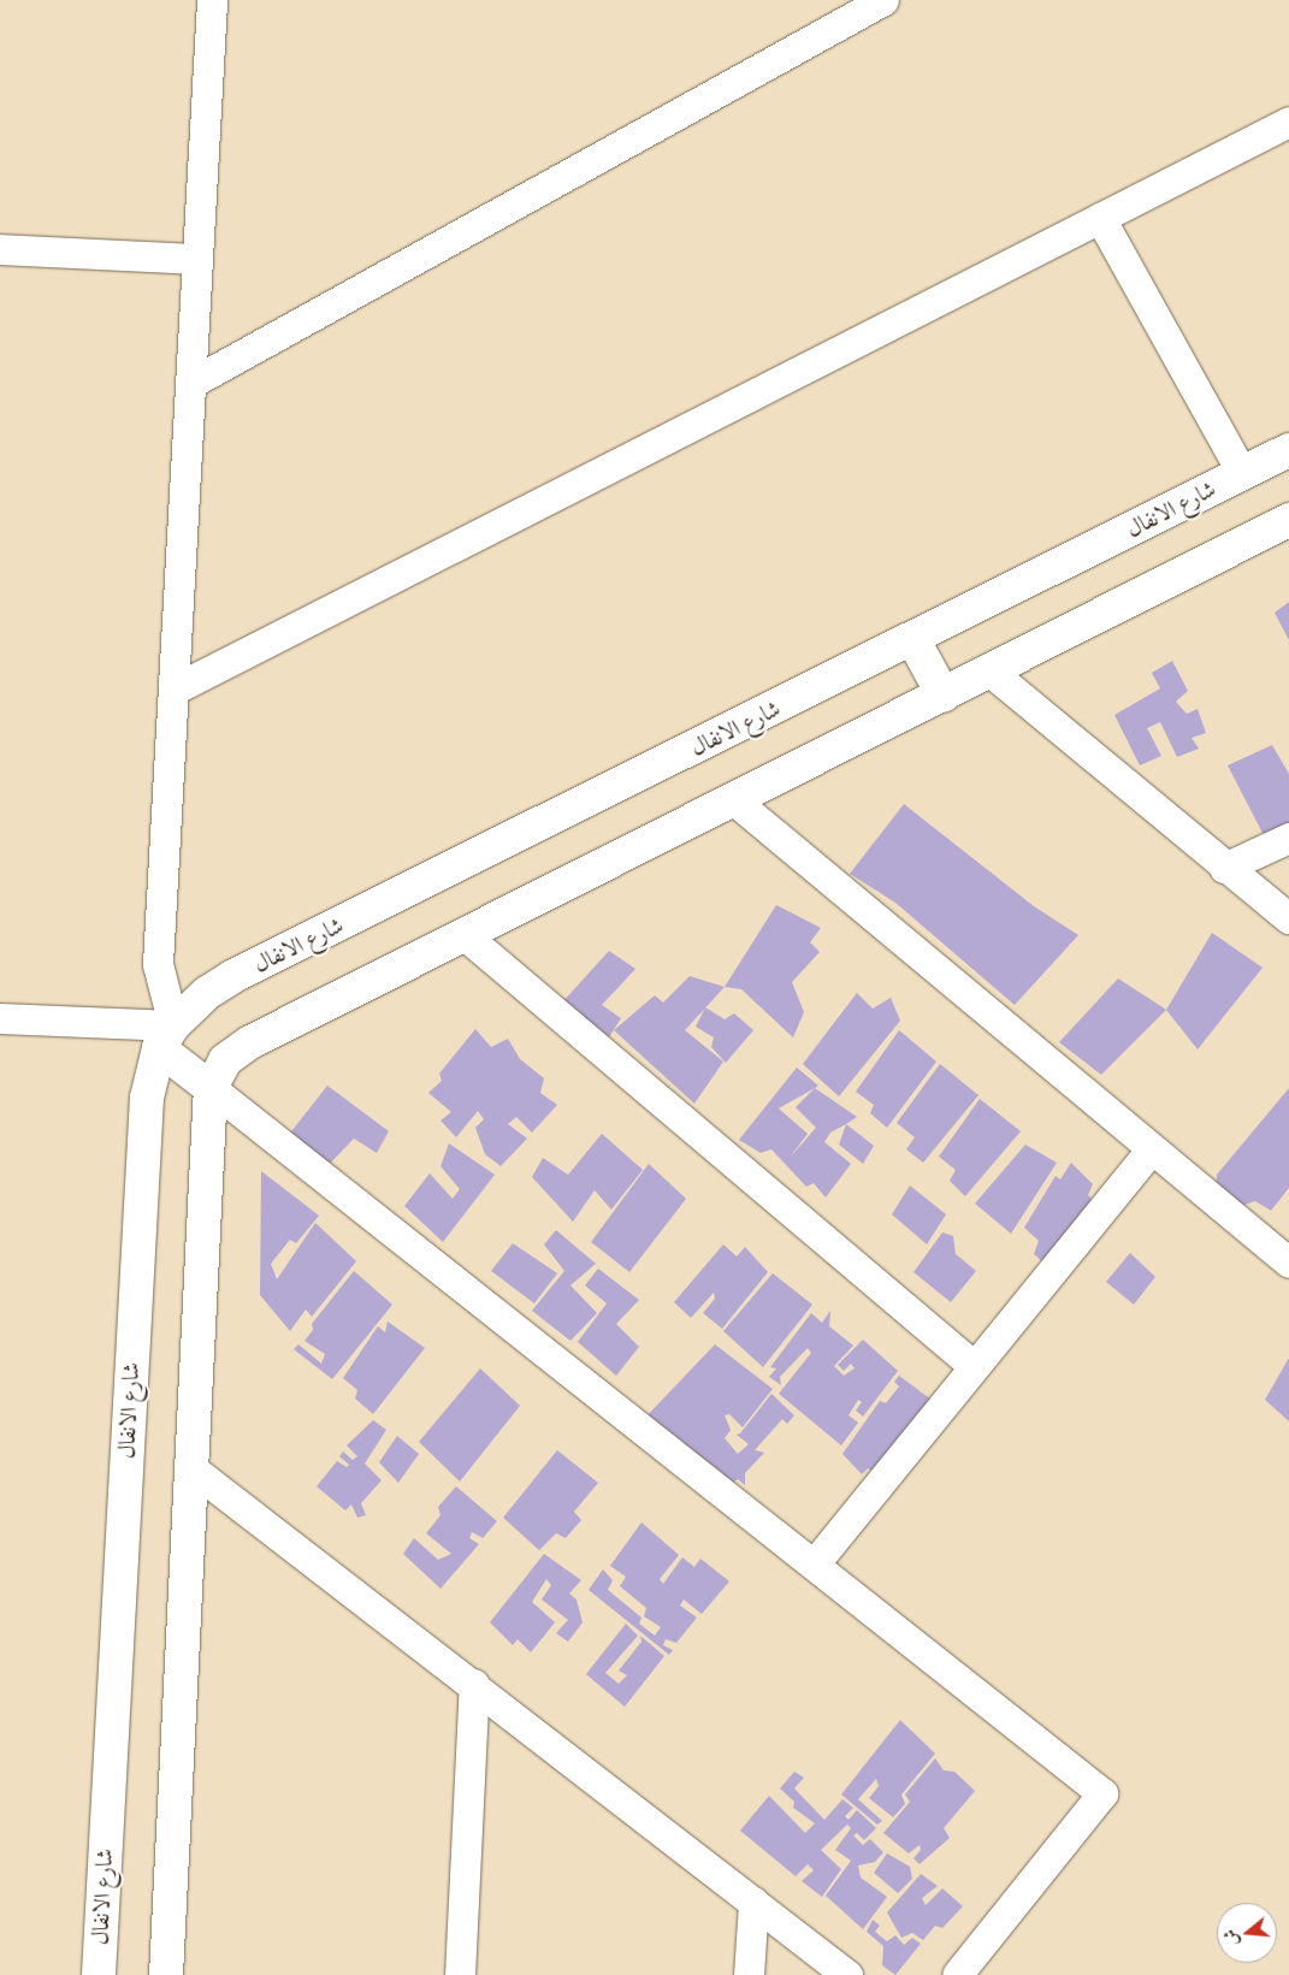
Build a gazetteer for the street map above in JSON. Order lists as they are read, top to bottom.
{
  "streets": {
    "main road": ["شارع الانفال"]
  },
  "north": "left"
}
